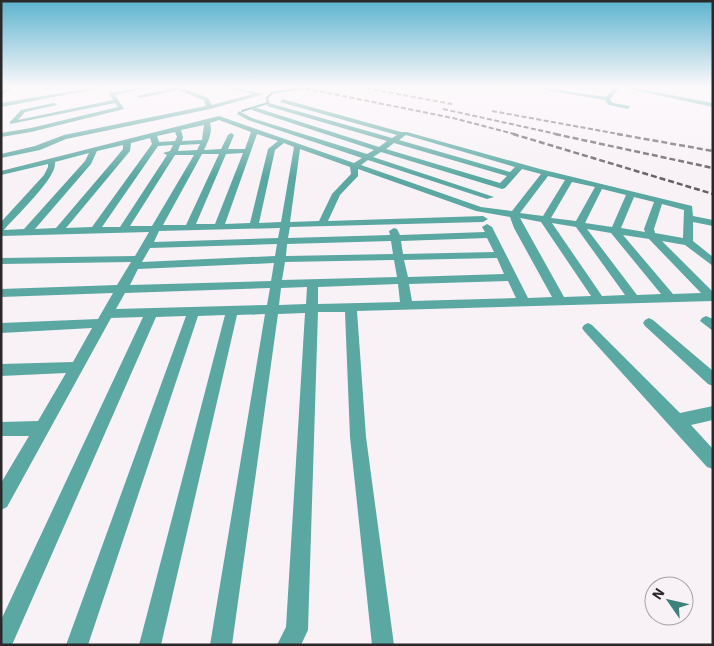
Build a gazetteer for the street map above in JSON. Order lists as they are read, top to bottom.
{
  "north": "top left"
}
